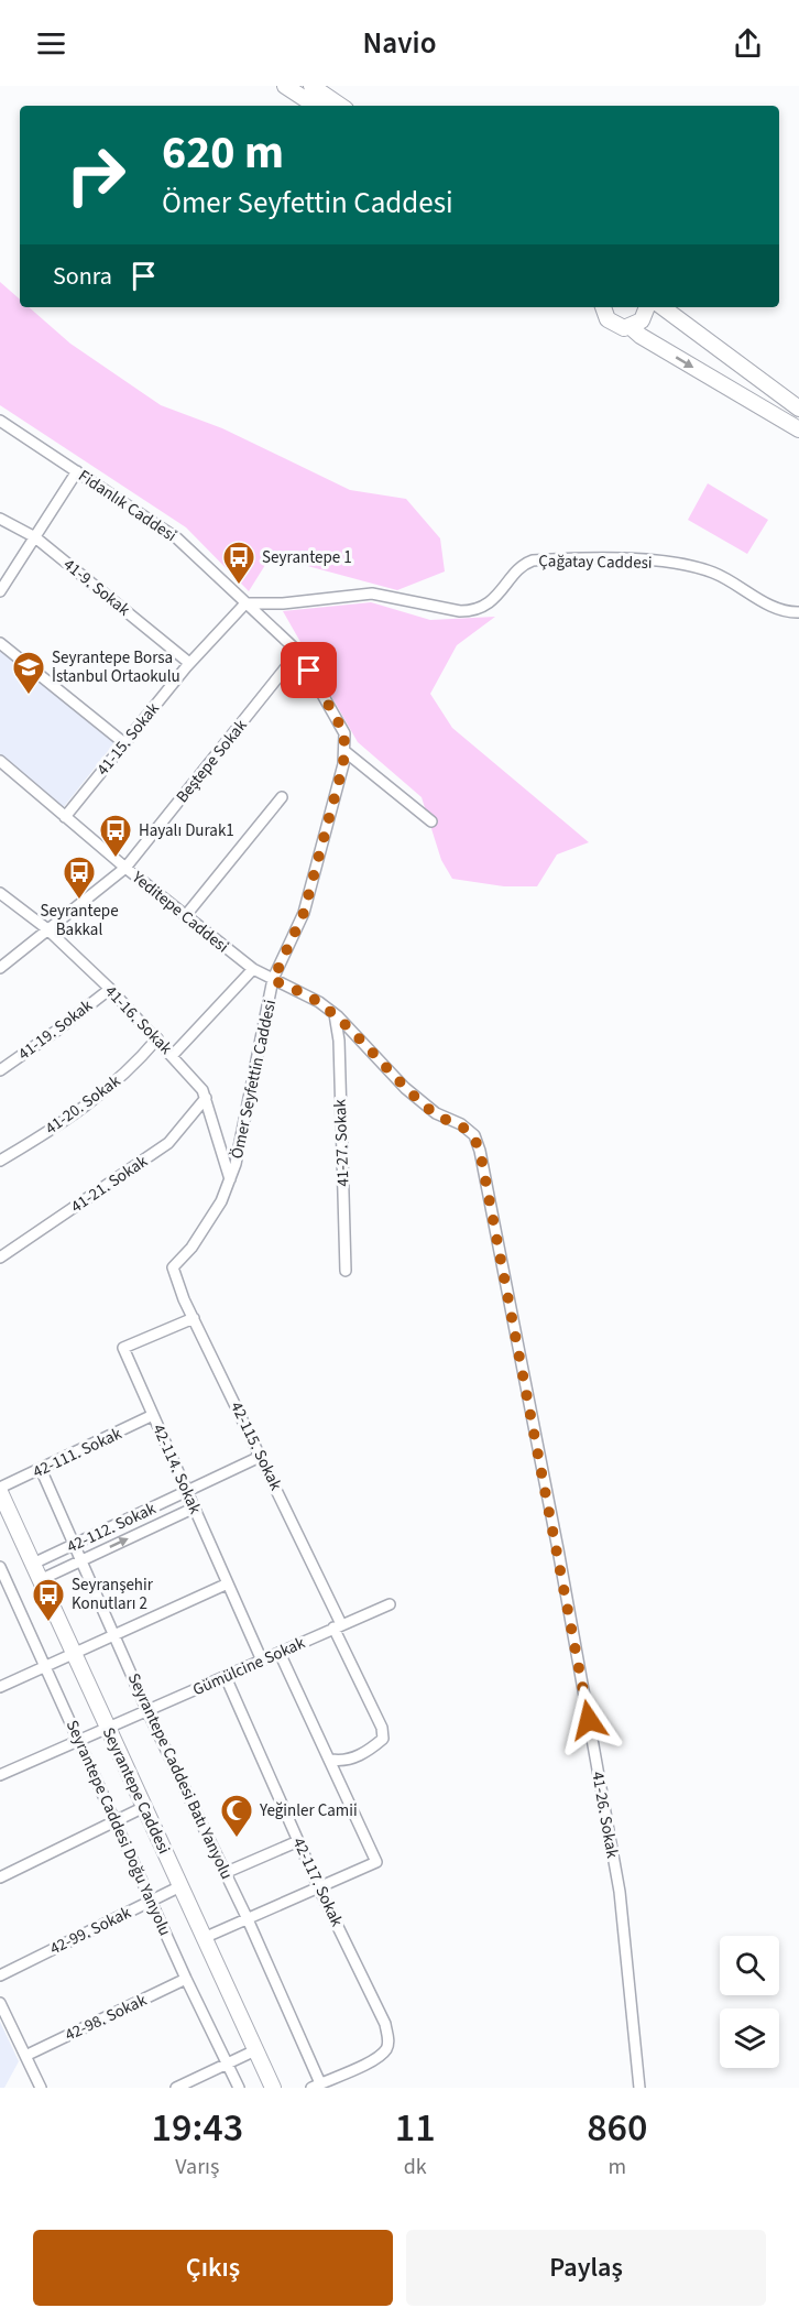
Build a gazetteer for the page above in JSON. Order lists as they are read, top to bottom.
{
  "streets": {
    "street": [
      "Fidanlık Caddesi",
      "Çağatay Caddesi",
      "41-9. Sokak",
      "41-15. Sokak",
      "Beştepe Sokak",
      "Yeditepe Caddesi",
      "41-16. Sokak",
      "41-19. Sokak",
      "Ömer Seyfettin Caddesi",
      "41-20. Sokak",
      "41-27. Sokak",
      "41-21. Sokak",
      "42-115. Sokak",
      "42-111. Sokak",
      "42-114. Sokak",
      "42-112. Sokak",
      "Gümülcine Sokak",
      "Seyrantepe Caddesi Batı Yanyolu",
      "Seyrantepe Caddesi",
      "41-26. Sokak",
      "Seyrantepe Caddesi Doğu Yanyolu",
      "42-117. Sokak",
      "42-99. Sokak",
      "42-98. Sokak"
    ]
  },
  "crossings": [
    ["Fidanlık Caddesi", "Çağatay Caddesi"],
    ["Fidanlık Caddesi", "41-15. Sokak"],
    ["Fidanlık Caddesi", "Ömer Seyfettin Caddesi"],
    ["Çağatay Caddesi", "41-15. Sokak"],
    ["Çağatay Caddesi", "Ömer Seyfettin Caddesi"],
    ["41-9. Sokak", "41-15. Sokak"],
    ["41-15. Sokak", "Yeditepe Caddesi"],
    ["41-15. Sokak", "Ömer Seyfettin Caddesi"],
    ["Beştepe Sokak", "Yeditepe Caddesi"],
    ["Beştepe Sokak", "41-16. Sokak"],
    ["Beştepe Sokak", "Ömer Seyfettin Caddesi"],
    ["Yeditepe Caddesi", "Ömer Seyfettin Caddesi"],
    ["Yeditepe Caddesi", "41-26. Sokak"],
    ["41-16. Sokak", "41-19. Sokak"],
    ["41-16. Sokak", "Ömer Seyfettin Caddesi"],
    ["41-16. Sokak", "41-20. Sokak"],
    ["41-16. Sokak", "41-21. Sokak"],
    ["Ömer Seyfettin Caddesi", "42-115. Sokak"],
    ["Ömer Seyfettin Caddesi", "41-26. Sokak"],
    ["41-27. Sokak", "41-26. Sokak"],
    ["42-115. Sokak", "42-114. Sokak"],
    ["42-115. Sokak", "42-112. Sokak"],
    ["42-115. Sokak", "Gümülcine Sokak"],
    ["42-111. Sokak", "42-114. Sokak"],
    ["42-111. Sokak", "Seyrantepe Caddesi Batı Yanyolu"],
    ["42-111. Sokak", "Seyrantepe Caddesi"],
    ["42-114. Sokak", "42-112. Sokak"],
    ["42-114. Sokak", "Gümülcine Sokak"],
    ["42-112. Sokak", "Seyrantepe Caddesi Batı Yanyolu"],
    ["42-112. Sokak", "Seyrantepe Caddesi"],
    ["Gümülcine Sokak", "Seyrantepe Caddesi Batı Yanyolu"],
    ["Gümülcine Sokak", "Seyrantepe Caddesi"],
    ["Gümülcine Sokak", "Seyrantepe Caddesi Doğu Yanyolu"],
    ["Gümülcine Sokak", "42-117. Sokak"],
    ["Seyrantepe Caddesi Batı Yanyolu", "42-117. Sokak"],
    ["Seyrantepe Caddesi", "42-99. Sokak"],
    ["Seyrantepe Caddesi Doğu Yanyolu", "42-99. Sokak"],
    ["Seyrantepe Caddesi Doğu Yanyolu", "42-98. Sokak"]
  ],
  "places": {
    "bus stop": [
      "Seyrantepe 1",
      "Hayalı Durak1",
      "Seyrantepe Bakkal",
      "Seyranşehir Konutları 2"
    ],
    "school or university": ["Seyrantepe Borsa İstanbul Ortaokulu"],
    "mosque": ["Yeğinler Camii"]
  },
  "page": {
    "header": "Navio",
    "turn": ["620 m", "Ömer Seyfettin Caddesi"],
    "then": "Sonra",
    "eta": [
      "19:43",
      "Varış",
      "11",
      "dk",
      "860",
      "m"
    ],
    "buttons": ["Çıkış", "Paylaş"]
  }
}
